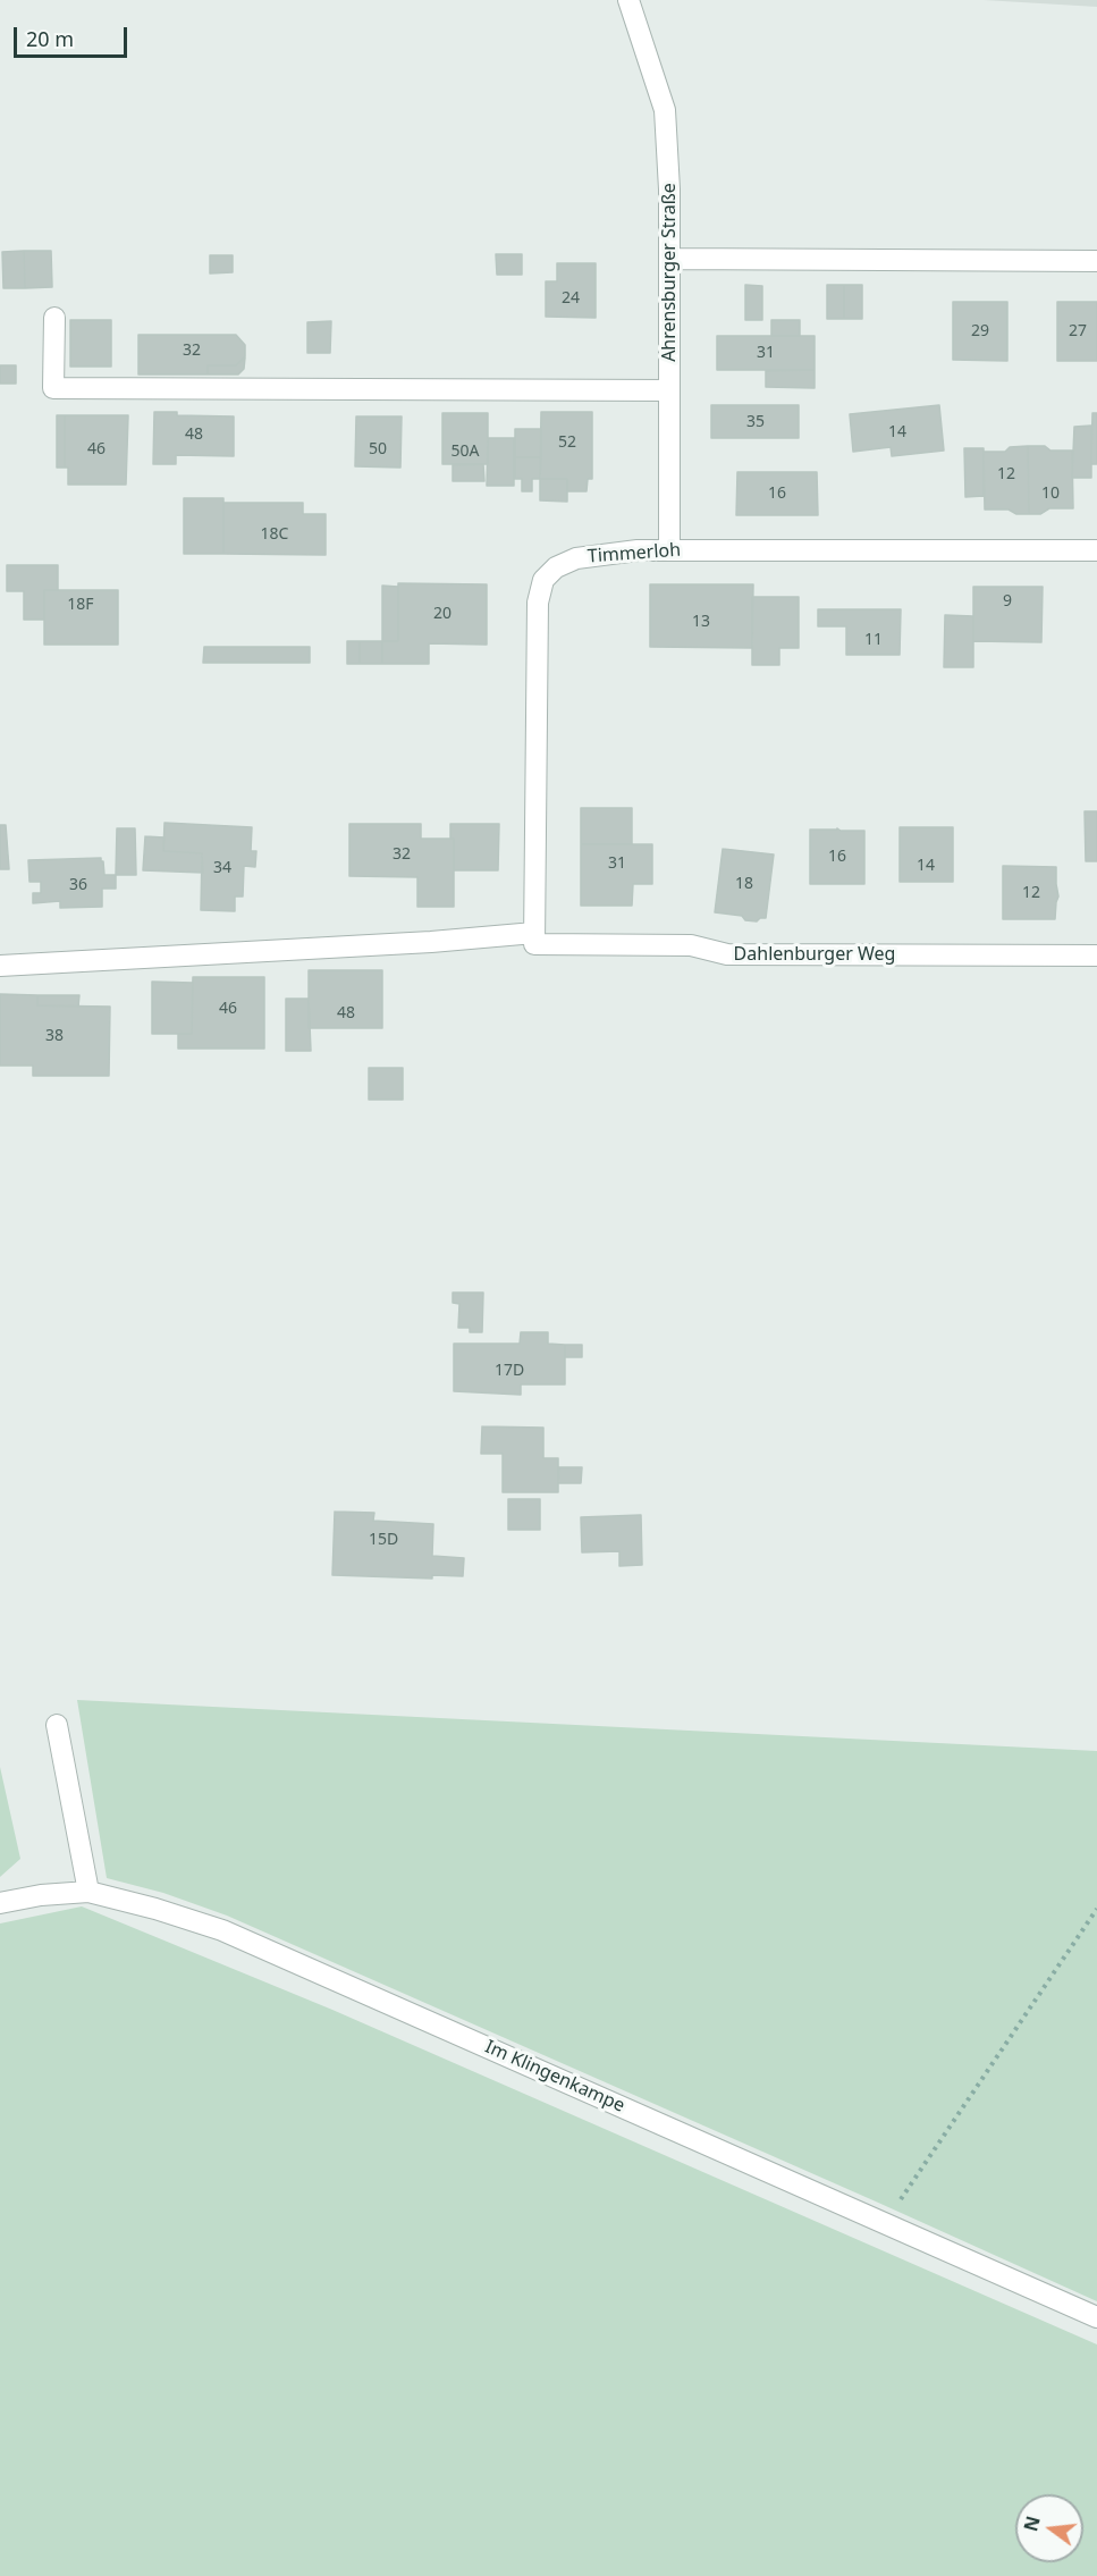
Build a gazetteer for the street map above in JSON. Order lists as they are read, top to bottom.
{
  "streets": {
    "street": [
      "Ahrensburger Straße",
      "Timmerloh",
      "Dahlenburger Weg",
      "Im Klingenkampe"
    ]
  },
  "crossings": [
    ["Ahrensburger Straße", "Timmerloh"],
    ["Timmerloh", "Dahlenburger Weg"]
  ],
  "house_numbers": [
    "24",
    "29",
    "27",
    "32",
    "31",
    "35",
    "14",
    "48",
    "52",
    "46",
    "50",
    "50A",
    "12",
    "16",
    "10",
    "18C",
    "9",
    "18F",
    "20",
    "13",
    "11",
    "32",
    "16",
    "31",
    "14",
    "34",
    "18",
    "36",
    "12",
    "46",
    "48",
    "38",
    "17D",
    "15D"
  ],
  "scale_bar": "20 m",
  "north": "left"
}
